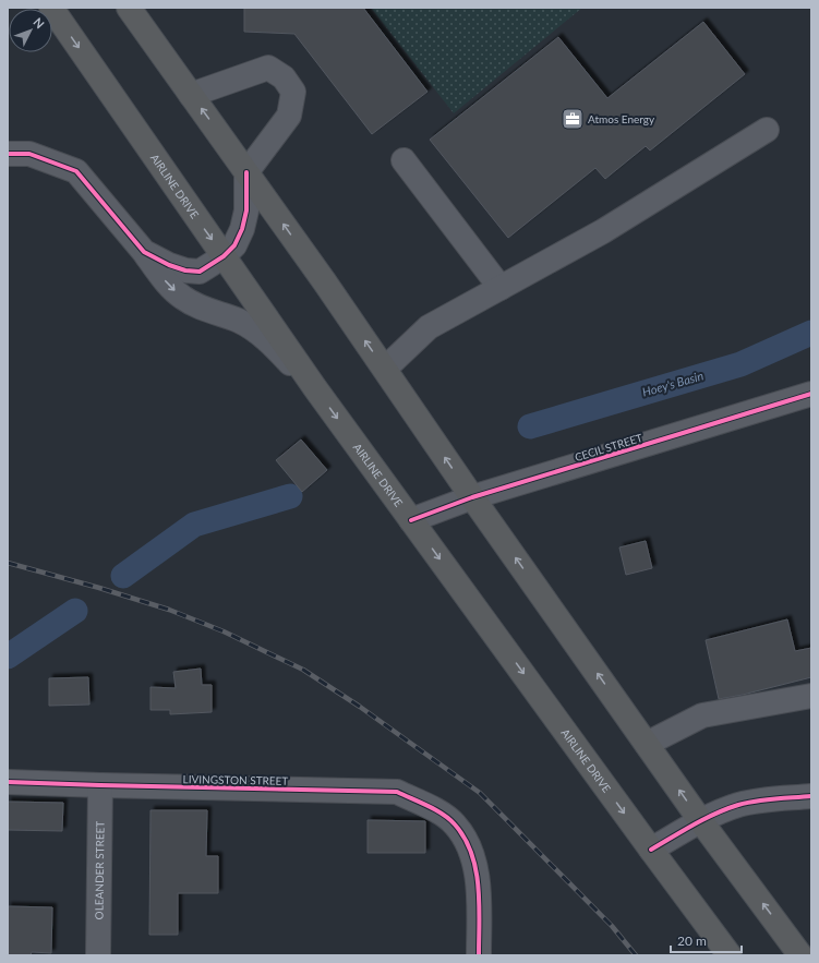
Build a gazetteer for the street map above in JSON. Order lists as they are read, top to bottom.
{
  "streets": {
    "highway": ["AIRLINE DRIVE"],
    "street": ["CECIL STREET", "LIVINGSTON STREET", "OLEANDER STREET"]
  },
  "crossings": [
    ["AIRLINE DRIVE", "CECIL STREET"],
    ["LIVINGSTON STREET", "OLEANDER STREET"]
  ],
  "water": ["Hoey's Basin"],
  "places": {
    "office": ["Atmos Energy"]
  },
  "scale_bar": "20 m",
  "north": "top right"
}
